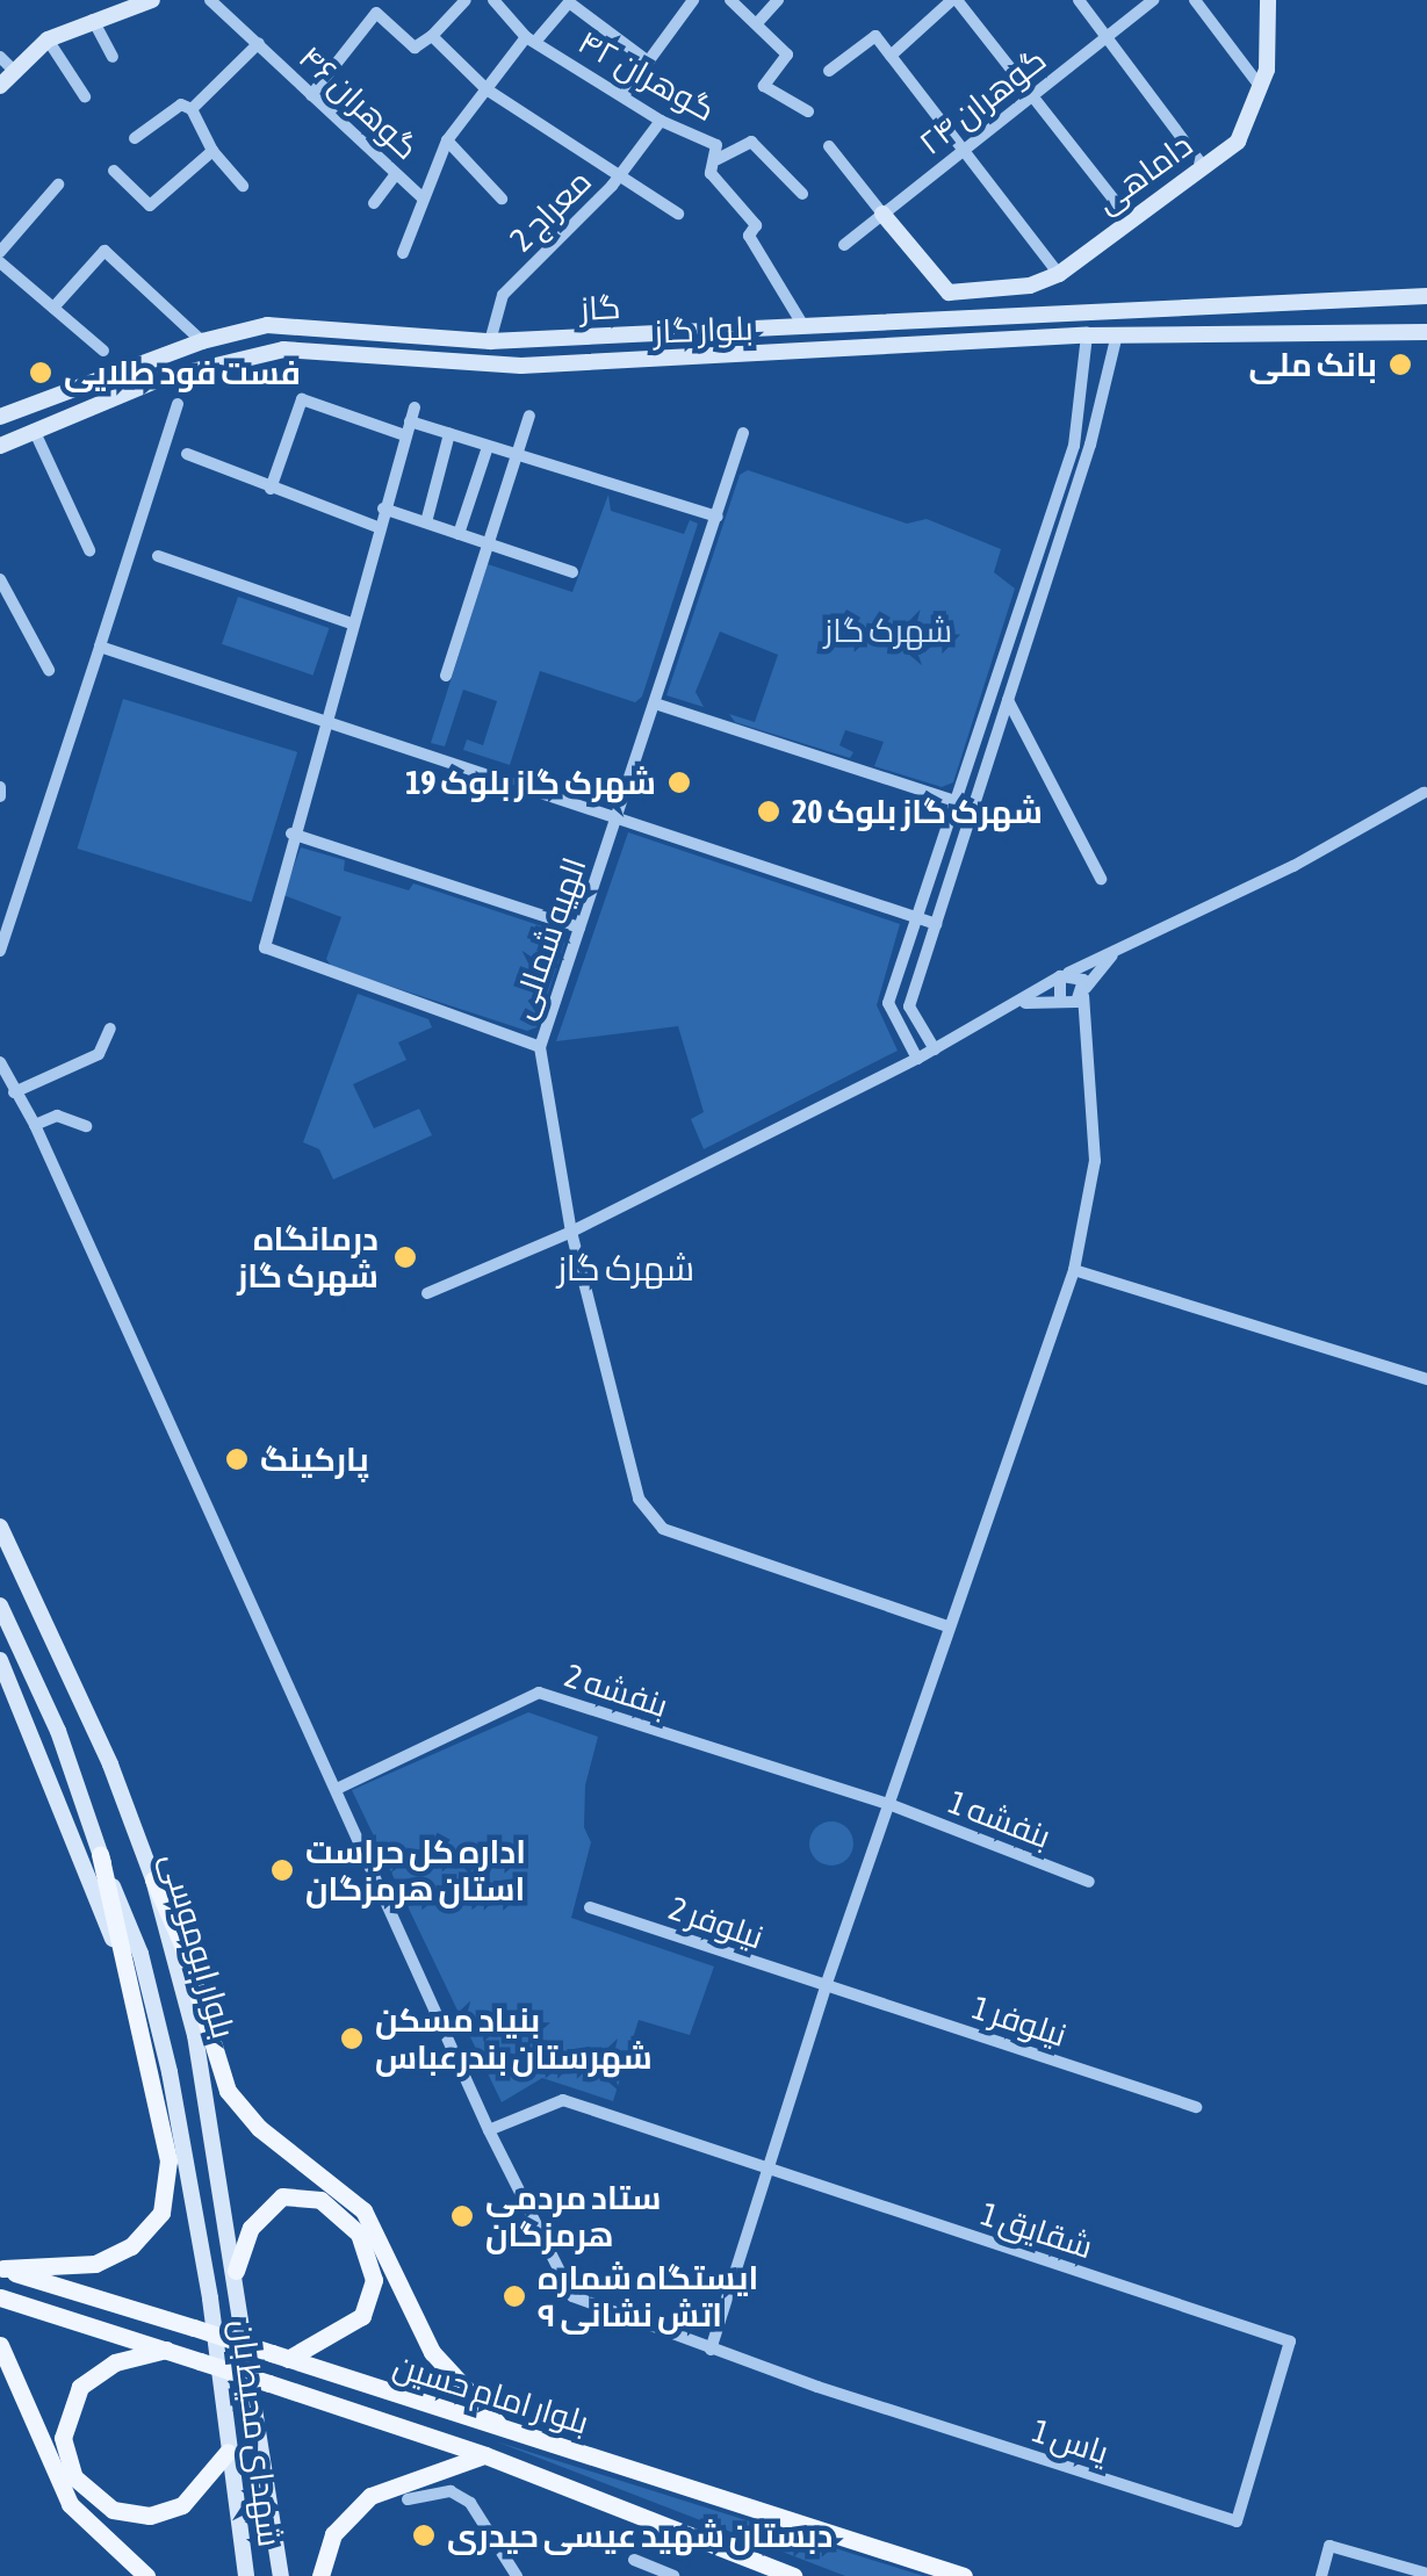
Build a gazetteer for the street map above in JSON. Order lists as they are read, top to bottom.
{
  "streets": {
    "main road": [
      "داماهی",
      "گاز",
      "بلوار گاز",
      "بلوار ابوموسی",
      "بلوار امام حسین",
      "شهدای محیط بان"
    ],
    "street": [
      "گوهران ۴۲",
      "گوهران ۲۴",
      "گوهران ۴۶",
      "معراج 2",
      "الهیه شمالی",
      "بنفشه 2",
      "بنفشه 1",
      "نیلوفر 2",
      "نیلوفر 1",
      "شقایق 1",
      "یاس 1"
    ]
  },
  "crossings": [
    ["گوهران ۴۲", "گوهران ۴۶"],
    ["گوهران ۴۲", "معراج 2"],
    ["گوهران ۴۲", "گاز"],
    ["گوهران ۲۴", "داماهی"],
    ["معراج 2", "گاز"],
    ["بنفشه 2", "بنفشه 1"],
    ["نیلوفر 2", "نیلوفر 1"],
    ["بلوار ابوموسی", "شهدای محیط بان"],
    ["شقایق 1", "یاس 1"]
  ],
  "districts": ["شهرک گاز"],
  "parks": ["شهرک گاز"],
  "places": [
    "بانک ملی",
    "فست فود طلایی",
    "شهرک گاز بلوک 19",
    "شهرک گاز بلوک 20",
    "درمانگاه شهرک گاز",
    "پارکینگ",
    "اداره کل حراست استان هرمزگان",
    "بنیاد مسکن شهرستان بندرعباس",
    "ستاد مردمی هرمزگان",
    "ایستگاه شماره ۹ اتش نشانی",
    "دبستان شهید عیسی حیدری"
  ]
}
